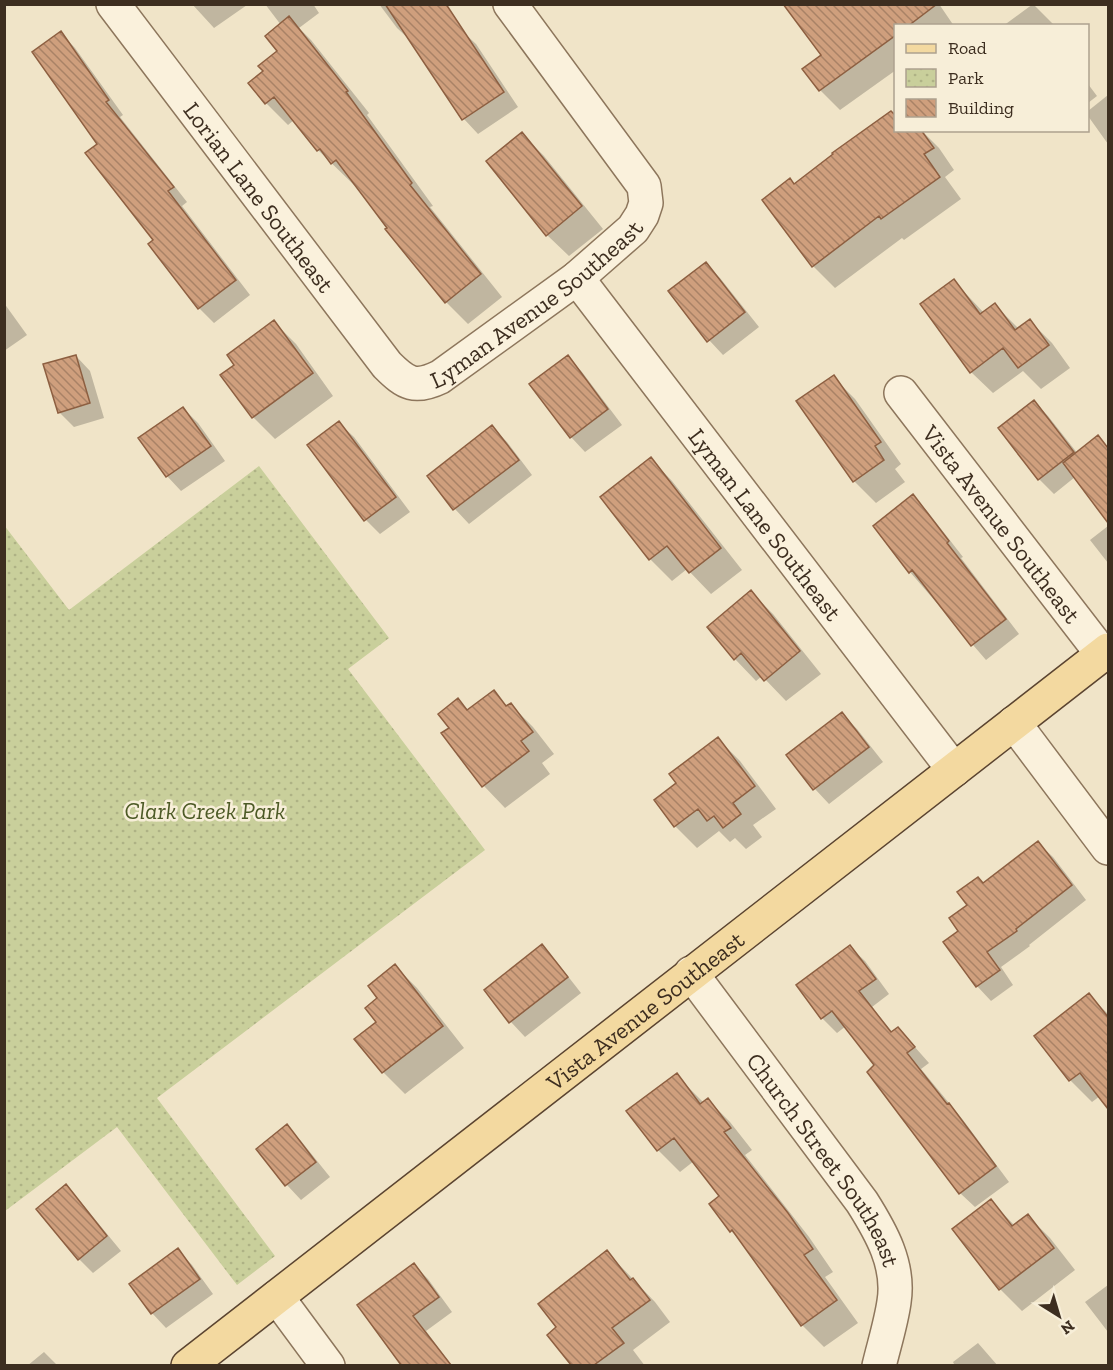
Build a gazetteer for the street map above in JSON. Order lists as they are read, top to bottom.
{
  "streets": {
    "main road": ["Vista Avenue Southeast"],
    "street": [
      "Lorian Lane Southeast",
      "Lyman Avenue Southeast",
      "Lyman Lane Southeast",
      "Church Street Southeast"
    ]
  },
  "crossings": [
    ["Lorian Lane Southeast", "Lyman Avenue Southeast"],
    ["Lyman Avenue Southeast", "Lyman Lane Southeast"],
    ["Lyman Lane Southeast", "Vista Avenue Southeast"],
    ["Vista Avenue Southeast", "Church Street Southeast"]
  ],
  "parks": ["Clark Creek Park"],
  "legend": ["Road", "Park", "Building"],
  "north": "bottom right"
}
